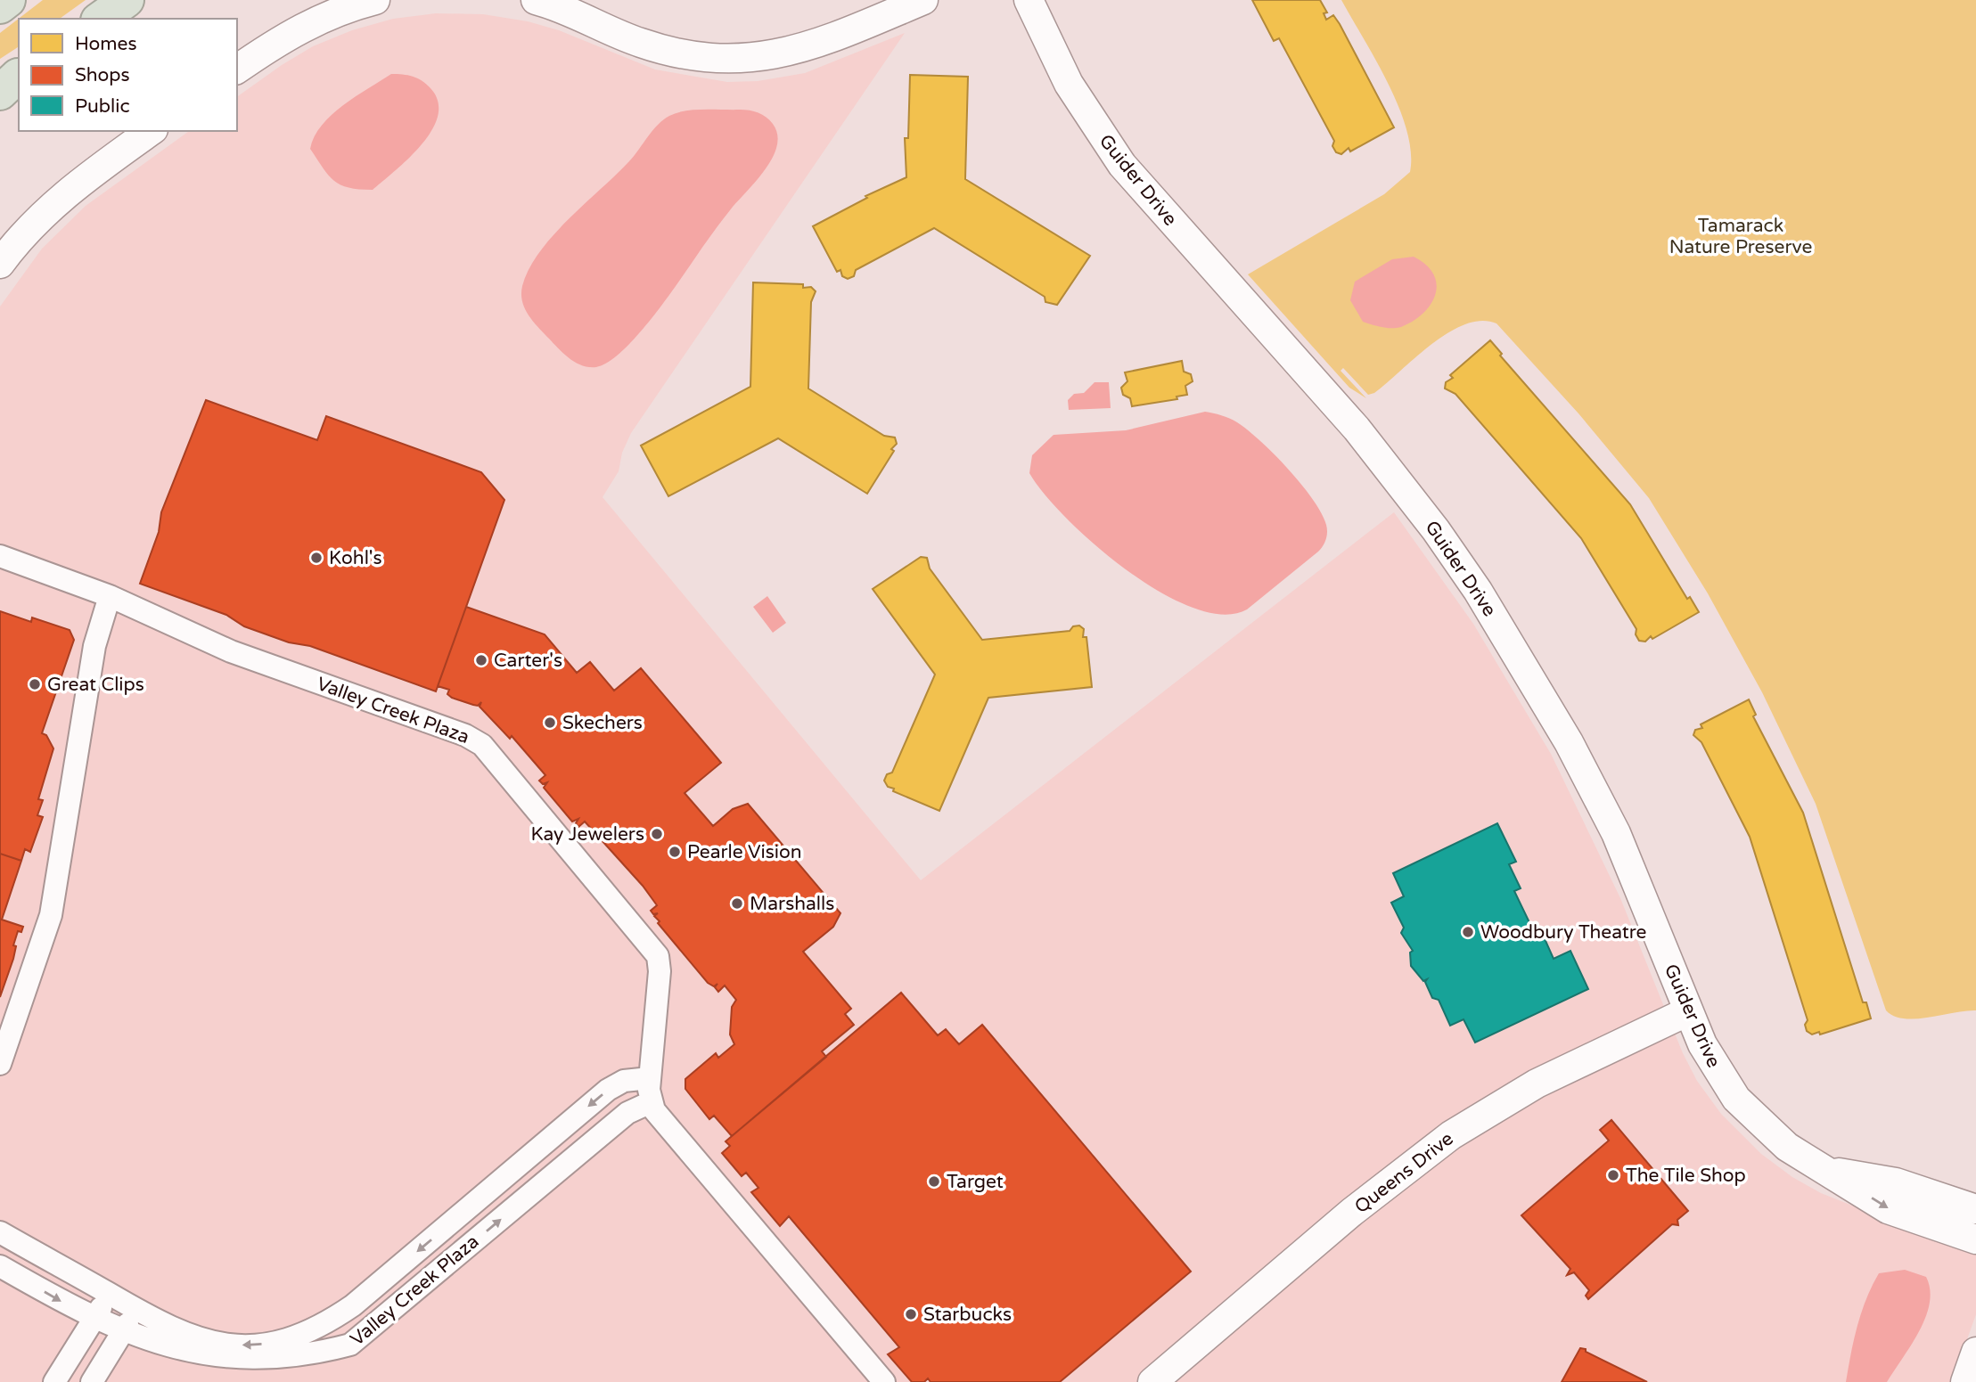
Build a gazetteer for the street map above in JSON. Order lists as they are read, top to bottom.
{
  "streets": {
    "street": ["Guider Drive", "Valley Creek Plaza", "Queens Drive"]
  },
  "crossings": [
    ["Guider Drive", "Queens Drive"]
  ],
  "parks": ["Tamarack Nature Preserve"],
  "places": [
    "Kohl's",
    "Carter's",
    "Great Clips",
    "Skechers",
    "Kay Jewelers",
    "Pearle Vision",
    "Marshalls",
    "Woodbury Theatre",
    "The Tile Shop",
    "Target",
    "Starbucks"
  ],
  "legend": ["Homes", "Shops", "Public"]
}
